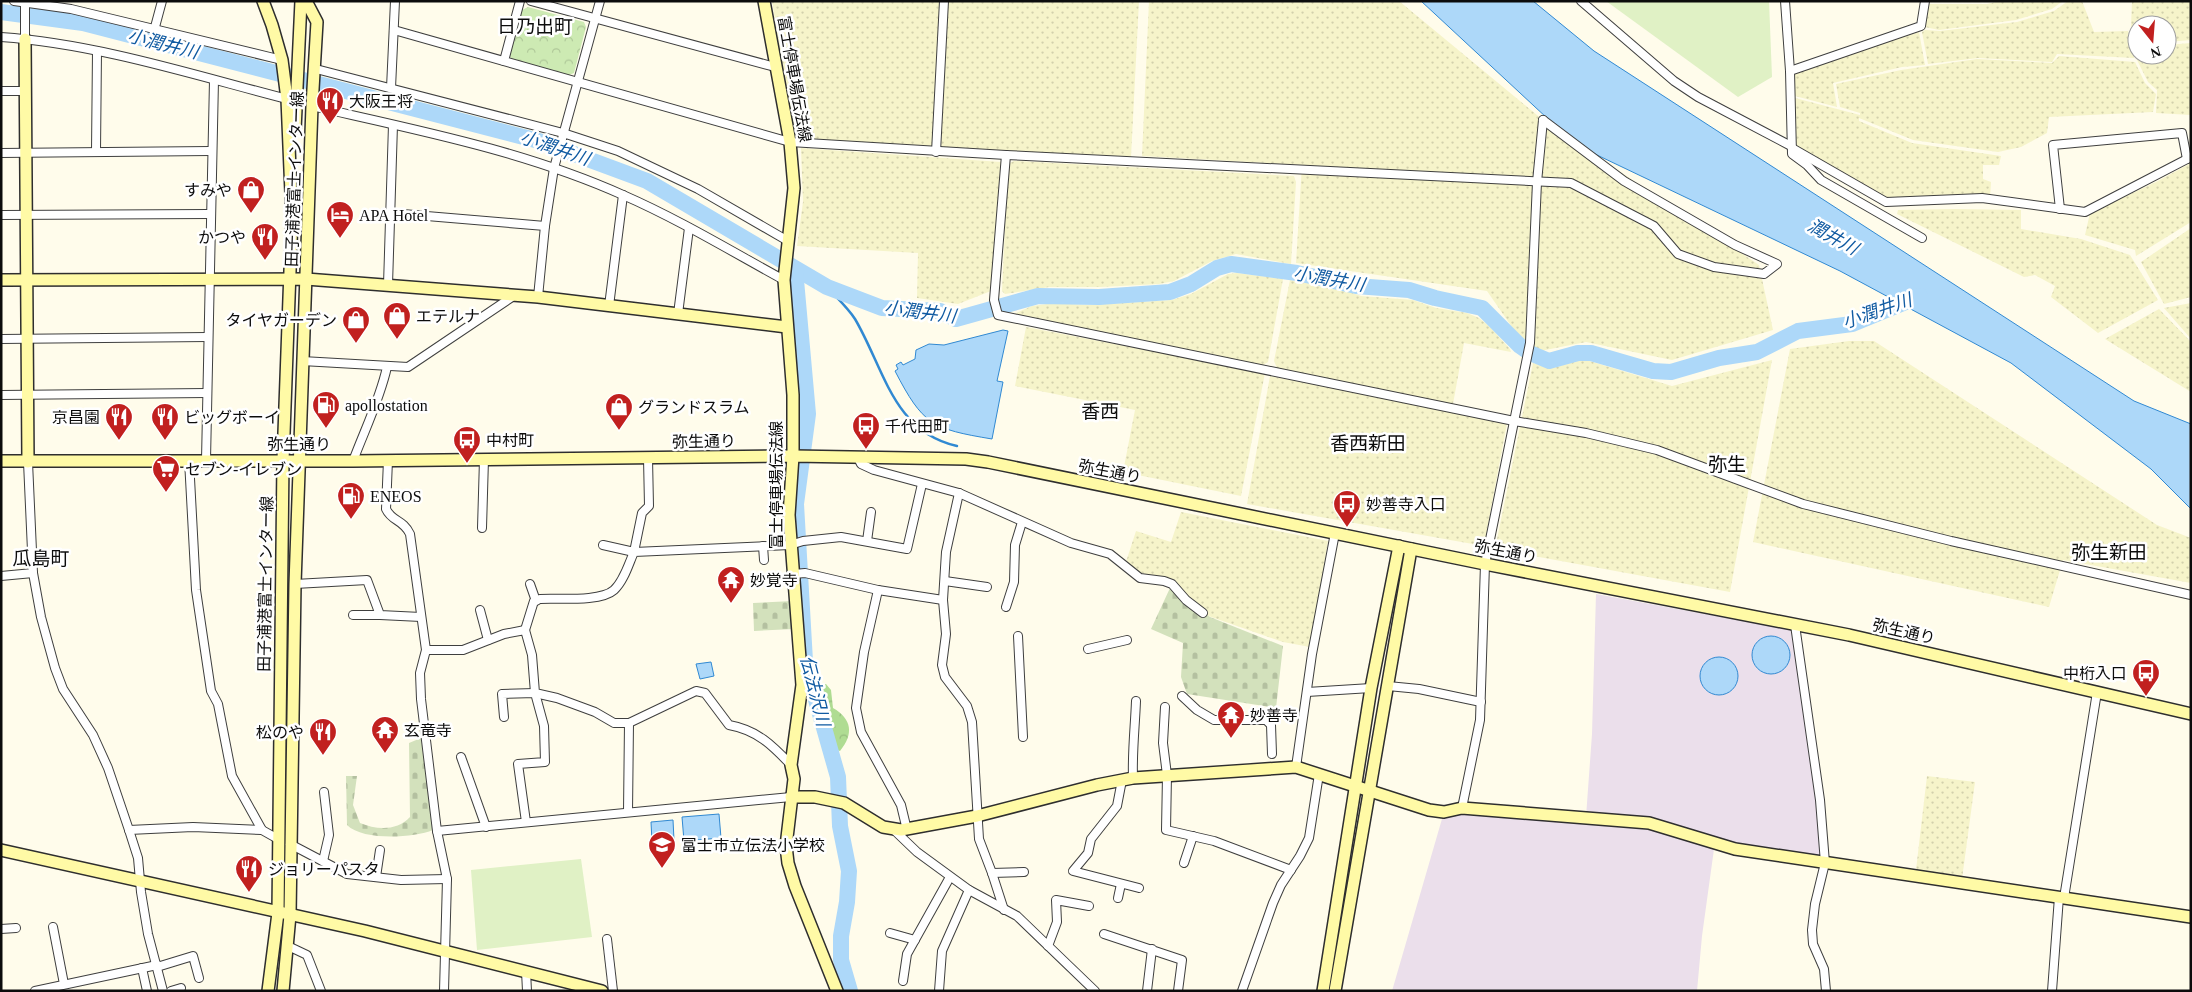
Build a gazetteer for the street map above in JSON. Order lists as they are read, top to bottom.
{
  "streets": {
    "street": ["富士停車場伝法線", "田子浦港富士インター線", "弥生通り"]
  },
  "crossings": [
    ["富士停車場伝法線", "弥生通り"],
    ["田子浦港富士インター線", "弥生通り"]
  ],
  "districts": [
    "日乃出町",
    "香西",
    "香西新田",
    "弥生",
    "弥生新田",
    "瓜島町"
  ],
  "water": ["小潤井川", "潤井川", "伝法沢川"],
  "places": {
    "restaurant": [
      "大阪王将",
      "かつや",
      "京昌園",
      "ビッグボーイ",
      "松のや",
      "ジョリーパスタ"
    ],
    "shop": [
      "すみや",
      "エテルナ",
      "タイヤガーデン",
      "グランドスラム"
    ],
    "hotel": ["APA Hotel"],
    "fuel station": ["apollostation", "ENEOS"],
    "bus stop": [
      "千代田町",
      "中村町",
      "妙善寺入口",
      "中桁入口"
    ],
    "supermarket": ["セブン-イレブン"],
    "temple": ["妙覚寺", "妙善寺", "玄竜寺"],
    "school or university": ["富士市立伝法小学校"]
  },
  "north": "bottom"
}
